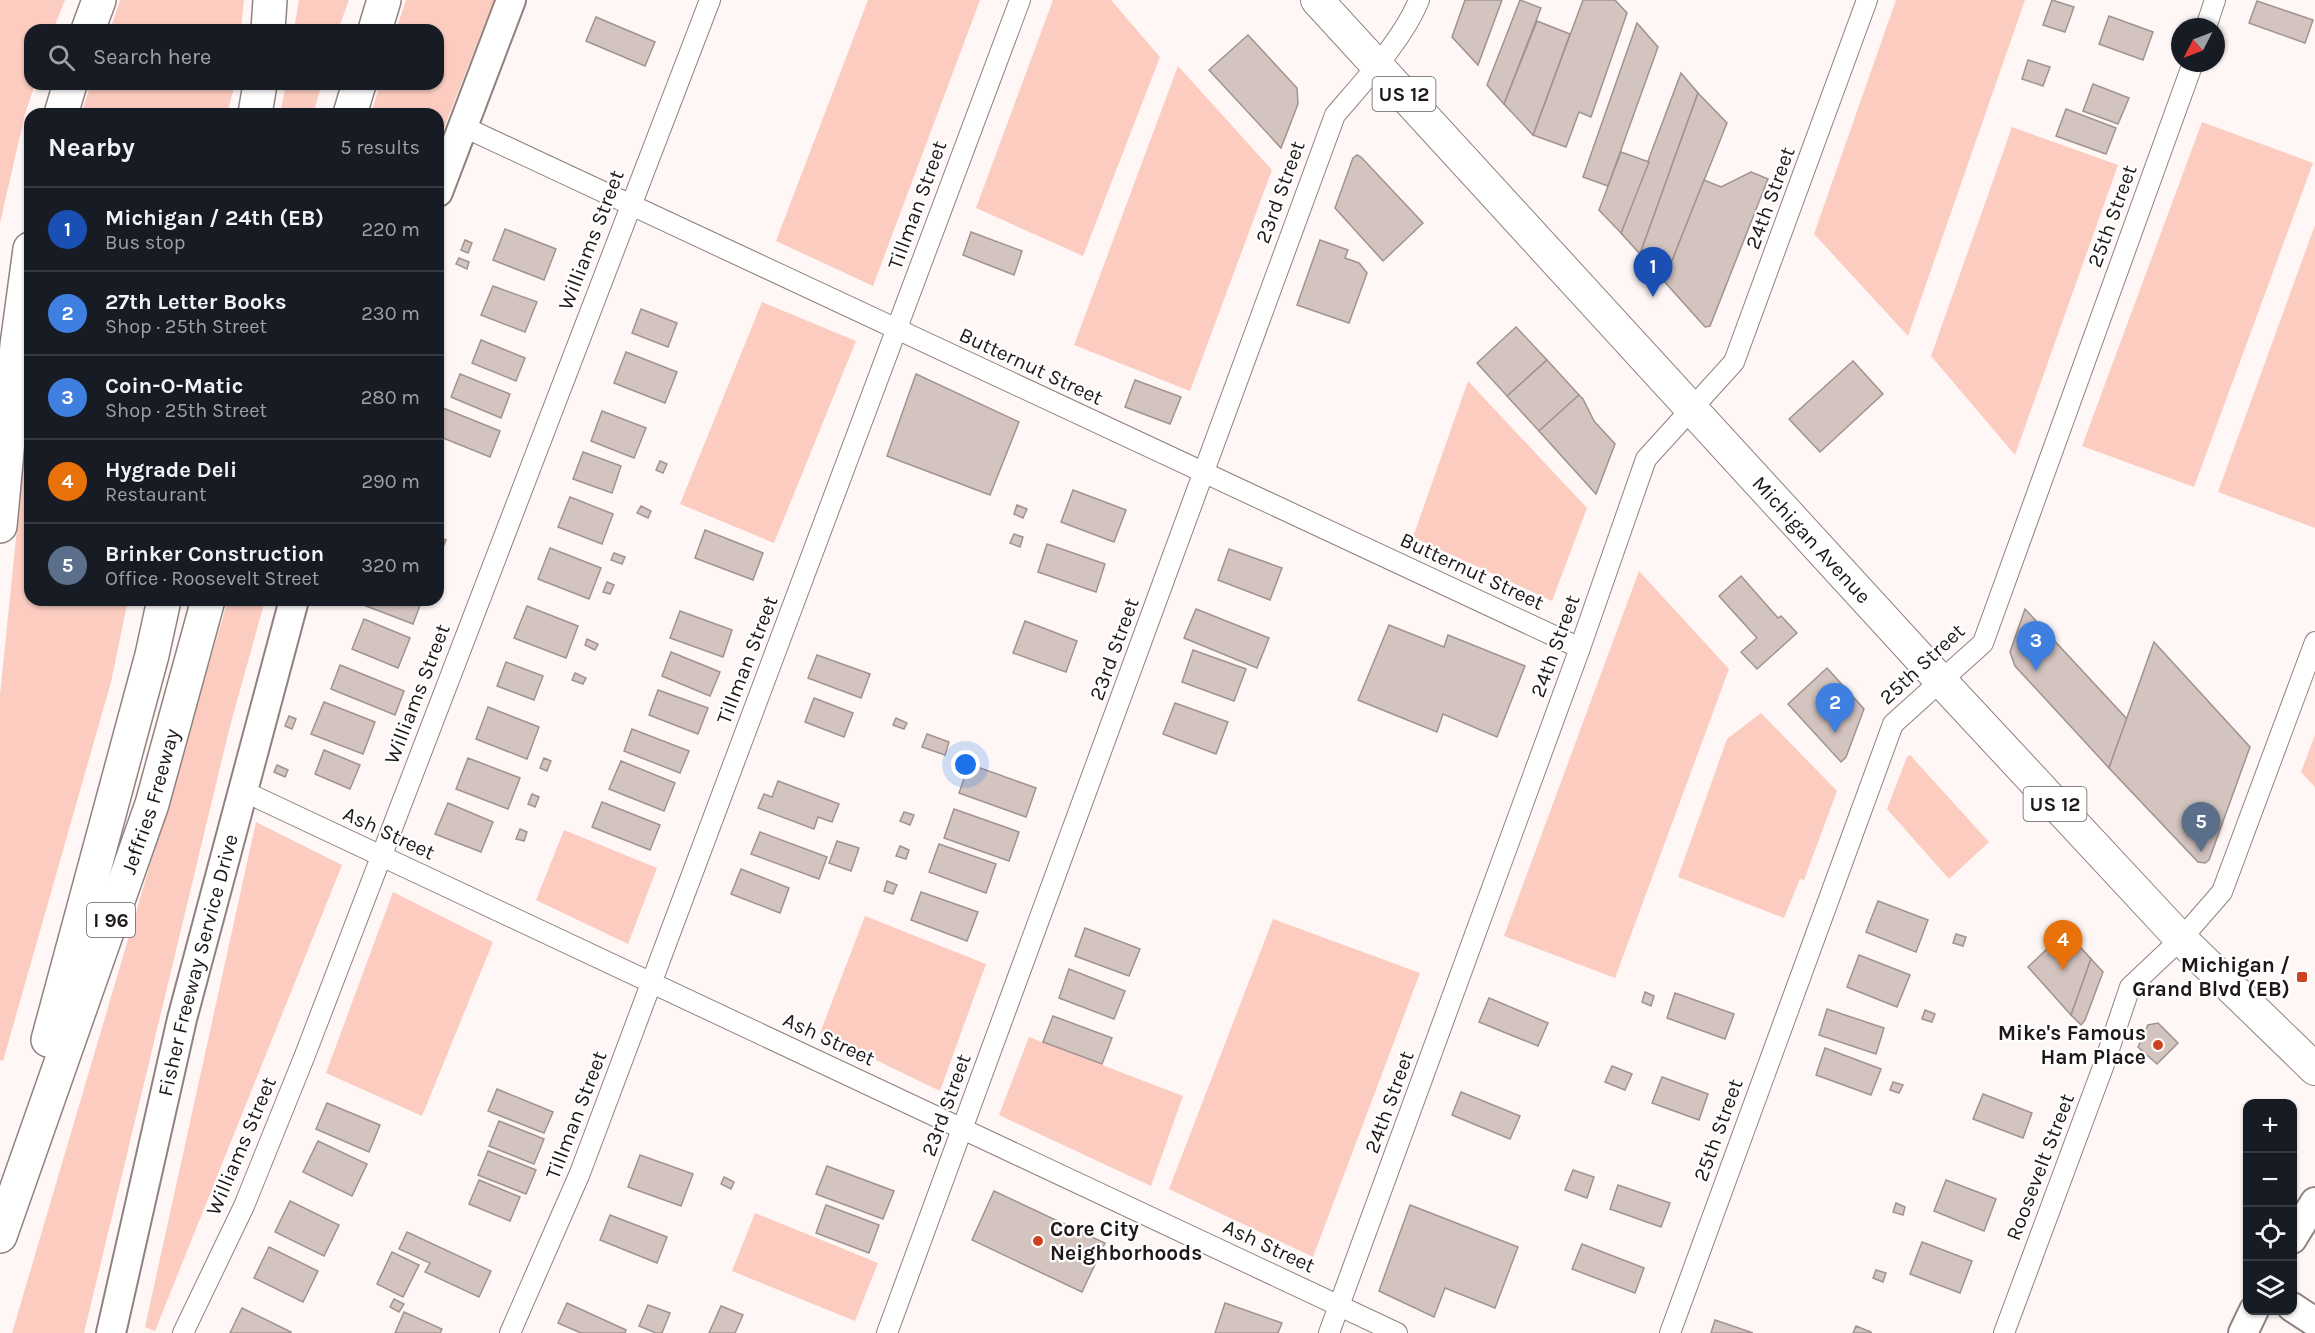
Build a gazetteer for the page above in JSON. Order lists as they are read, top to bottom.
{
  "streets": {
    "highway": ["Jeffries Freeway", "I 96"],
    "main road": ["US 12", "Michigan Avenue"],
    "street": [
      "23rd Street",
      "24th Street",
      "Tillman Street",
      "25th Street",
      "Williams Street",
      "Butternut Street",
      "Ash Street",
      "Fisher Freeway Service Drive",
      "Roosevelt Street"
    ]
  },
  "crossings": [
    ["23rd Street", "Butternut Street"],
    ["23rd Street", "Michigan Avenue"],
    ["23rd Street", "Ash Street"],
    ["24th Street", "Butternut Street"],
    ["24th Street", "Michigan Avenue"],
    ["24th Street", "Ash Street"],
    ["Tillman Street", "Butternut Street"],
    ["Tillman Street", "Ash Street"],
    ["25th Street", "Michigan Avenue"],
    ["Williams Street", "Butternut Street"],
    ["Williams Street", "Ash Street"],
    ["Michigan Avenue", "Roosevelt Street"],
    ["Ash Street", "Fisher Freeway Service Drive"]
  ],
  "places": {
    "transit": ["Michigan / Grand Blvd (EB)"],
    "other": ["Mike's Famous Ham Place", "Core City Neighborhoods"]
  },
  "north": "bottom left",
  "page": {
    "search": "Search here",
    "heading": ["Nearby", "5 results"],
    "list": [
      {
        "mark": "1",
        "name": "Michigan / 24th (EB)",
        "note": "Bus stop",
        "value": "220 m"
      },
      {
        "mark": "2",
        "name": "27th Letter Books",
        "note": "Shop · 25th Street",
        "value": "230 m"
      },
      {
        "mark": "3",
        "name": "Coin-O-Matic",
        "note": "Shop · 25th Street",
        "value": "280 m"
      },
      {
        "mark": "4",
        "name": "Hygrade Deli",
        "note": "Restaurant",
        "value": "290 m"
      },
      {
        "mark": "5",
        "name": "Brinker Construction",
        "note": "Office · Roosevelt Street",
        "value": "320 m"
      }
    ],
    "pins": [
      "1",
      "3",
      "2",
      "5",
      "4"
    ],
    "map_buttons": ["+", "−"]
  }
}
